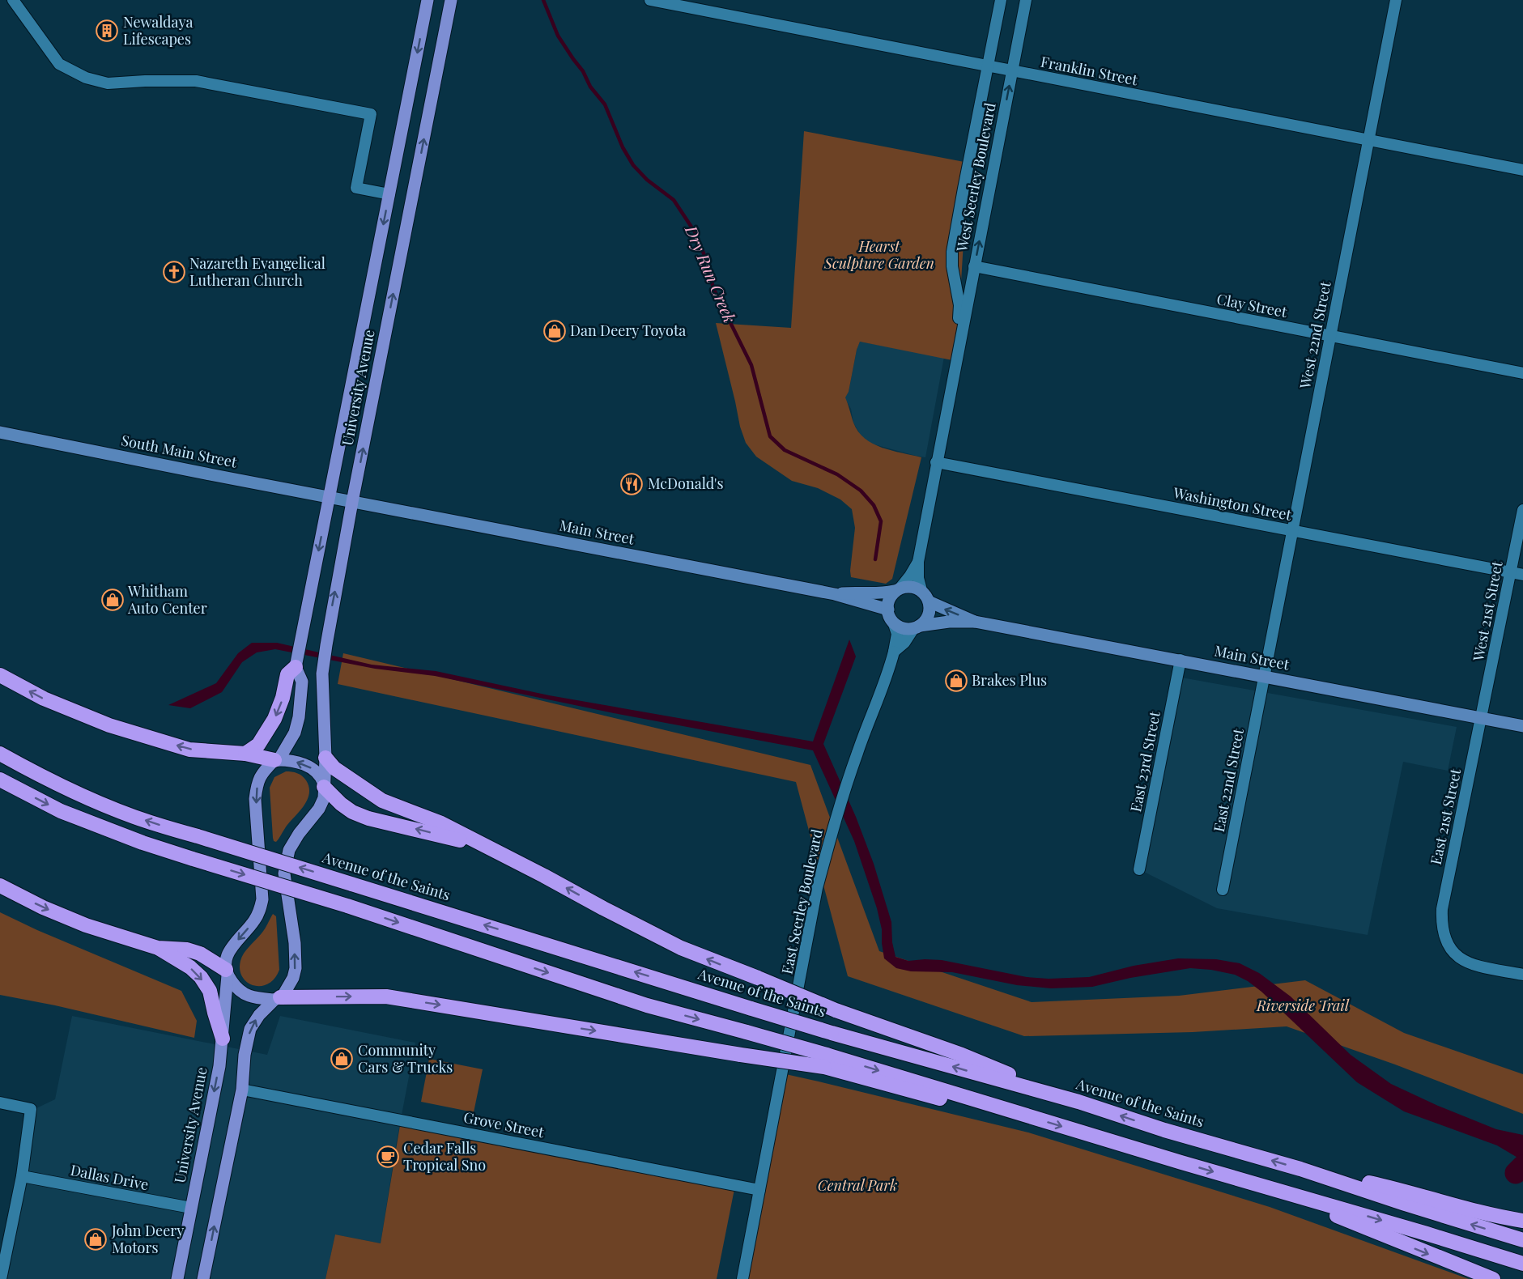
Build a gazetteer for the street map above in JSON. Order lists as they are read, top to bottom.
{
  "streets": {
    "highway": ["Avenue of the Saints"],
    "main road": ["University Avenue", "South Main Street", "Main Street"],
    "street": [
      "Franklin Street",
      "West Seerley Boulevard",
      "Clay Street",
      "West 22nd Street",
      "Washington Street",
      "West 21st Street",
      "East 23rd Street",
      "East 22nd Street",
      "East 21st Street",
      "East Seerley Boulevard",
      "Grove Street",
      "Dallas Drive"
    ]
  },
  "crossings": [
    ["Franklin Street", "West Seerley Boulevard"],
    ["Franklin Street", "West 22nd Street"],
    ["West Seerley Boulevard", "Clay Street"],
    ["West Seerley Boulevard", "Washington Street"],
    ["West Seerley Boulevard", "Main Street"],
    ["West Seerley Boulevard", "East Seerley Boulevard"],
    ["Clay Street", "West 22nd Street"],
    ["West 22nd Street", "Washington Street"],
    ["West 22nd Street", "Main Street"],
    ["West 22nd Street", "East 22nd Street"],
    ["University Avenue", "South Main Street"],
    ["University Avenue", "Main Street"],
    ["University Avenue", "Grove Street"],
    ["University Avenue", "Dallas Drive"],
    ["South Main Street", "Main Street"],
    ["Washington Street", "West 21st Street"],
    ["Main Street", "West 21st Street"],
    ["Main Street", "East 23rd Street"],
    ["Main Street", "East 22nd Street"],
    ["Main Street", "East 21st Street"],
    ["Main Street", "East Seerley Boulevard"],
    ["West 21st Street", "East 21st Street"],
    ["East Seerley Boulevard", "Grove Street"]
  ],
  "water": ["Dry Run Creek"],
  "parks": ["Hearst Sculpture Garden", "Riverside Trail", "Central Park"],
  "places": {
    "building": ["Newaldaya Lifescapes"],
    "church": ["Nazareth Evangelical Lutheran Church"],
    "shop": [
      "Dan Deery Toyota",
      "Whitham Auto Center",
      "Brakes Plus",
      "Community Cars & Trucks",
      "John Deery Motors"
    ],
    "restaurant": ["McDonald's"],
    "cafe": ["Cedar Falls Tropical Sno"]
  }
}
